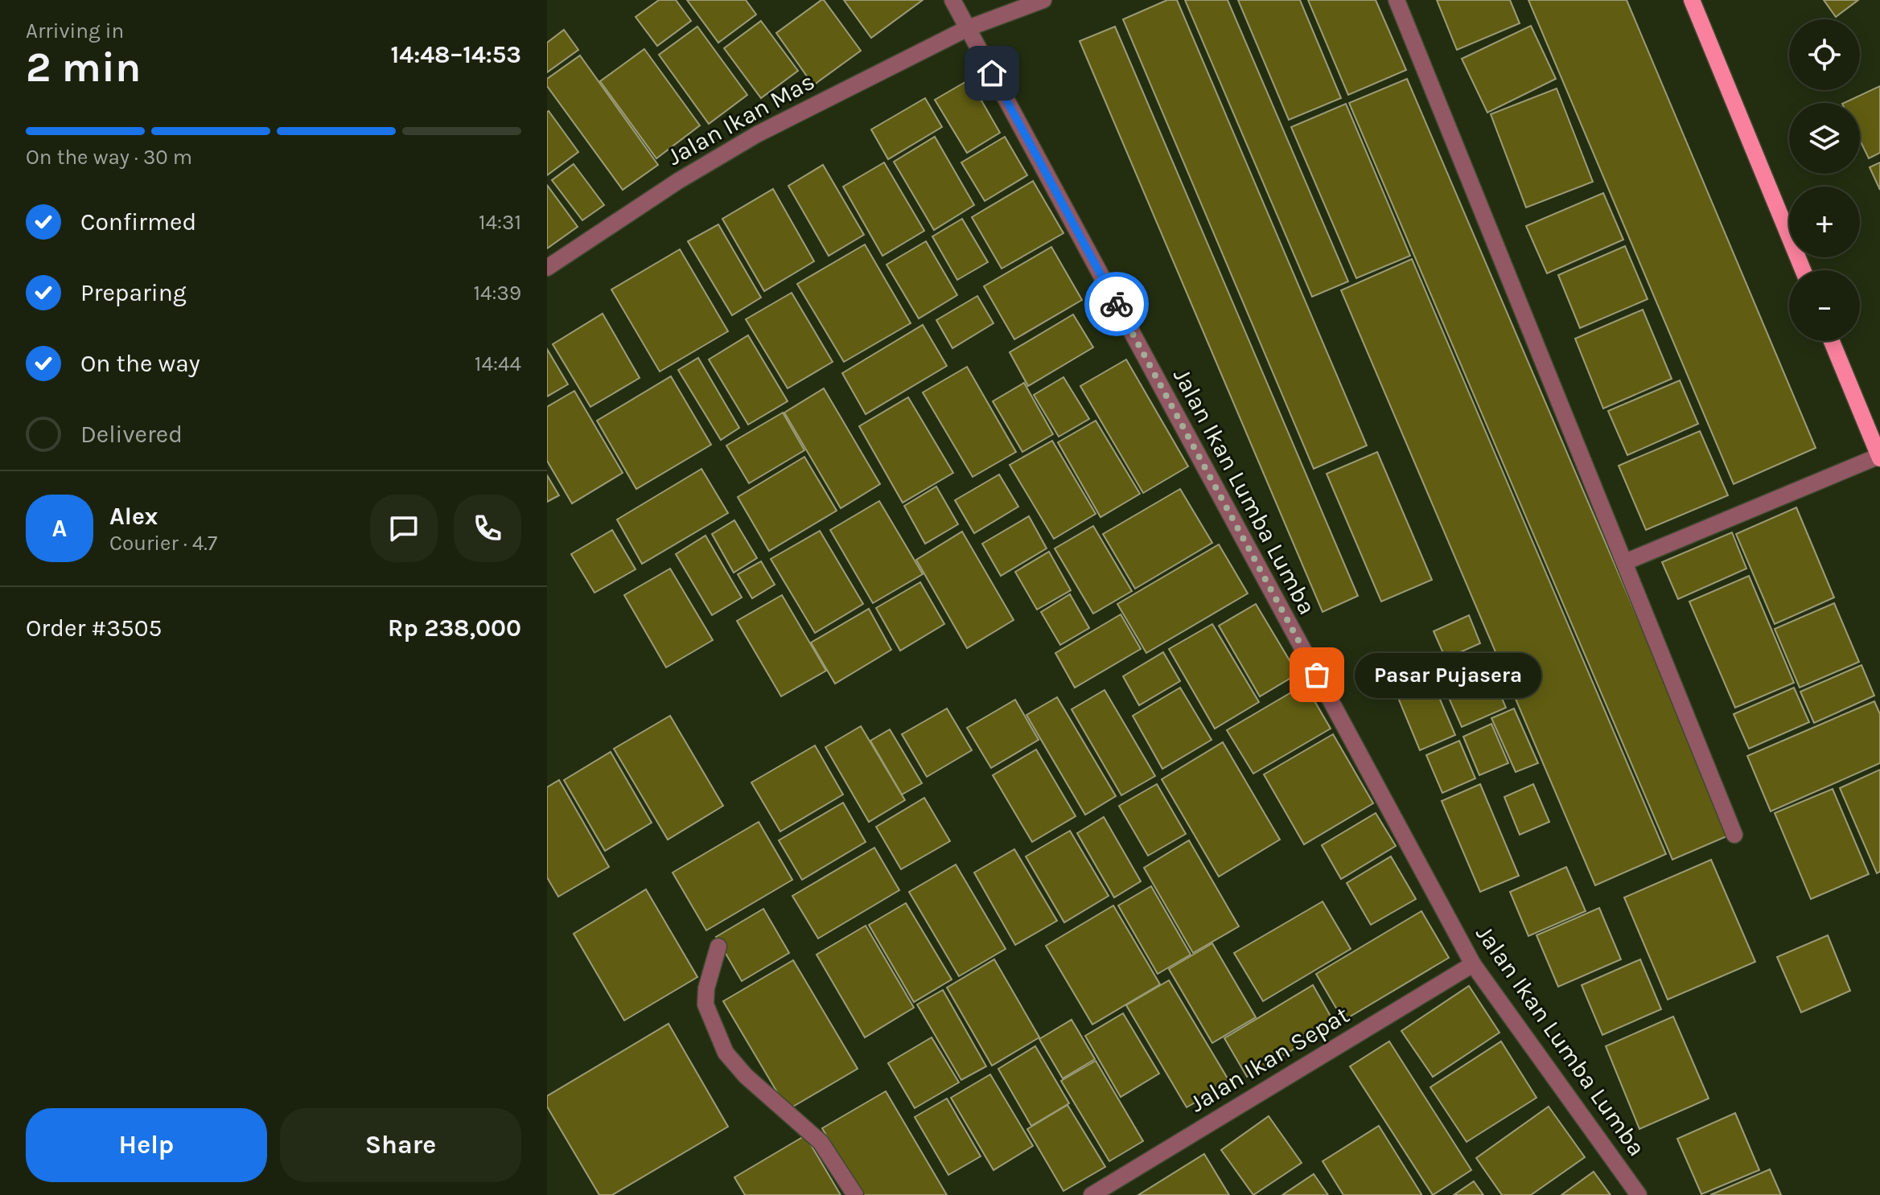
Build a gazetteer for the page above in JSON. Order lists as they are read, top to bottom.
{
  "streets": {
    "street": ["Jalan Ikan Mas", "Jalan Ikan Lumba Lumba", "Jalan Ikan Sepat"]
  },
  "crossings": [
    ["Jalan Ikan Mas", "Jalan Ikan Lumba Lumba"],
    ["Jalan Ikan Lumba Lumba", "Jalan Ikan Sepat"]
  ],
  "places": ["Pasar Pujasera"],
  "page": {
    "heading": ["2 min", "Arriving in", "14:48–14:53"],
    "panel": [
      "Alex",
      "Courier · 4.7",
      "Order #3505",
      "Rp 238,000"
    ],
    "map_buttons": ["+", "−"],
    "bar": "On the way · 30 m",
    "list": [
      ["Confirmed", "14:31"],
      ["Preparing", "14:39"],
      ["On the way", "14:44"],
      "Delivered"
    ],
    "round": "A",
    "bubble": "Pasar Pujasera",
    "buttons": ["Help", "Share"]
  }
}
